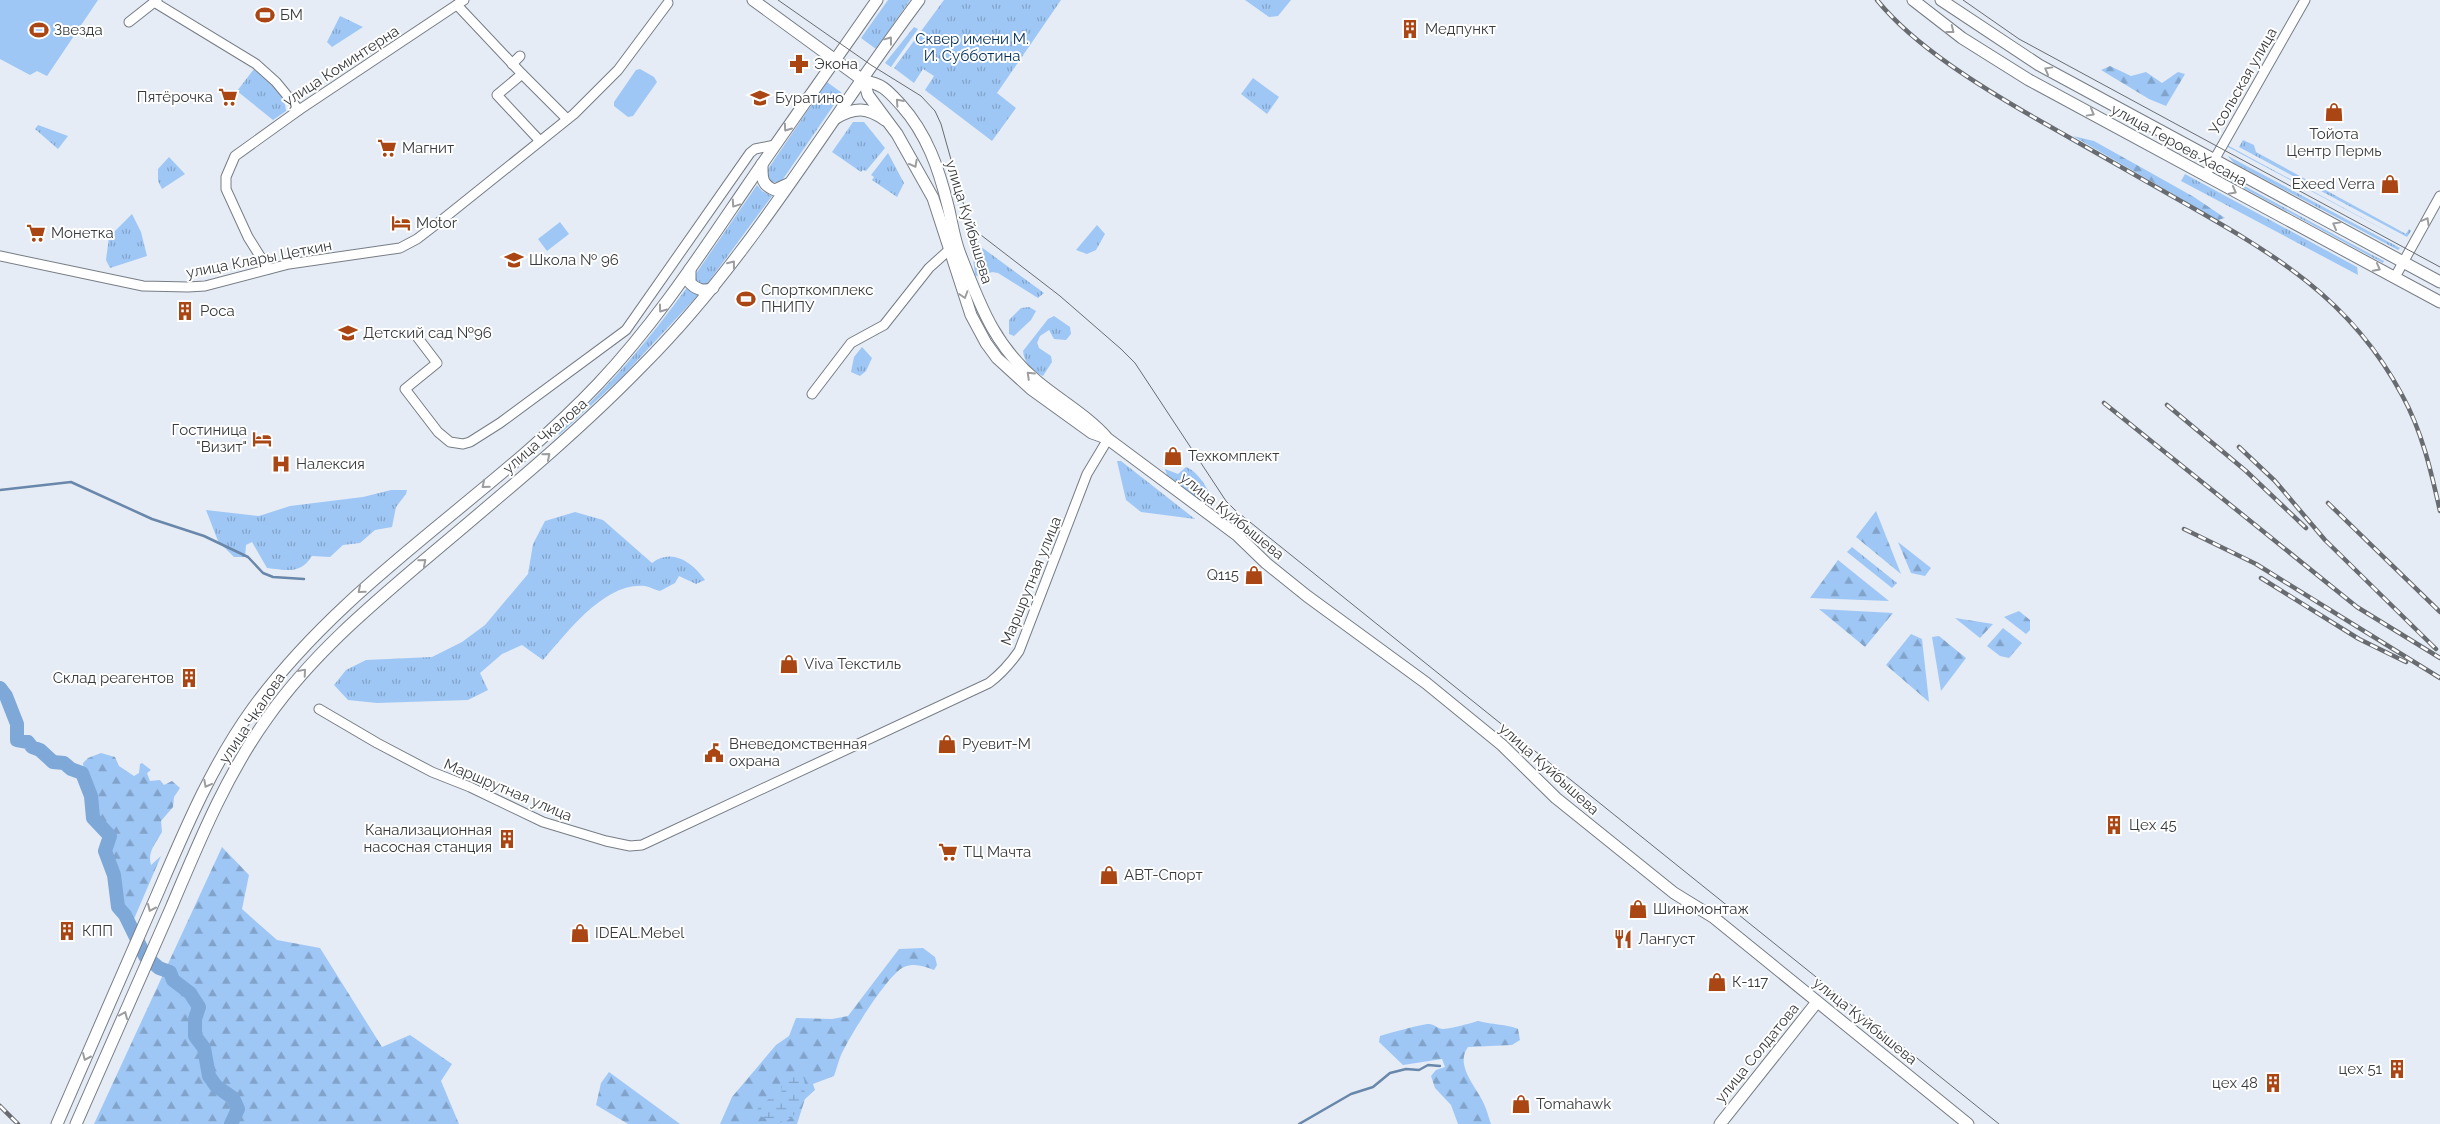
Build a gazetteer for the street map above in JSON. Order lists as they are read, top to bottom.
{
  "streets": {
    "main road": [
      "улица Героев Хасана",
      "улица Куйбышева",
      "улица Чкалова",
      "улица Солдатова"
    ],
    "street": [
      "улица Коминтерна",
      "Усольская улица",
      "улица Клары Цеткин",
      "Маршрутная улица"
    ]
  },
  "crossings": [
    ["улица Коминтерна", "улица Клары Цеткин"],
    ["Усольская улица", "улица Героев Хасана"],
    ["улица Куйбышева", "улица Чкалова"],
    ["улица Куйбышева", "Маршрутная улица"],
    ["улица Куйбышева", "улица Солдатова"]
  ],
  "parks": ["Сквер имени М. И. Субботина"],
  "places": {
    "sports": ["БМ", "Звезда", "Спорткомплекс ПНИПУ"],
    "building": [
      "Медпункт",
      "Роса",
      "Склад реагентов",
      "Цех 45",
      "Канализационная насосная станция",
      "КПП",
      "цех 51",
      "цех 48"
    ],
    "pharmacy": ["Экона"],
    "supermarket": [
      "Пятёрочка",
      "Магнит",
      "Монетка",
      "ТЦ Мачта"
    ],
    "school or university": ["Буратино", "Школа № 96", "Детский сад №96"],
    "shop": [
      "Тойота Центр Пермь",
      "Exeed Verra",
      "Техкомплект",
      "Q115",
      "Viva Текстиль",
      "Руевит-М",
      "АВТ-Спорт",
      "Шиномонтаж",
      "IDEAL.Mebel",
      "К-117",
      "Tomahawk"
    ],
    "hotel": ["Motor", "Гостиница \"Визит\""],
    "hospital": ["Налексия"],
    "public building": ["Вневедомственная охрана"],
    "restaurant": ["Лангуст"]
  }
}
